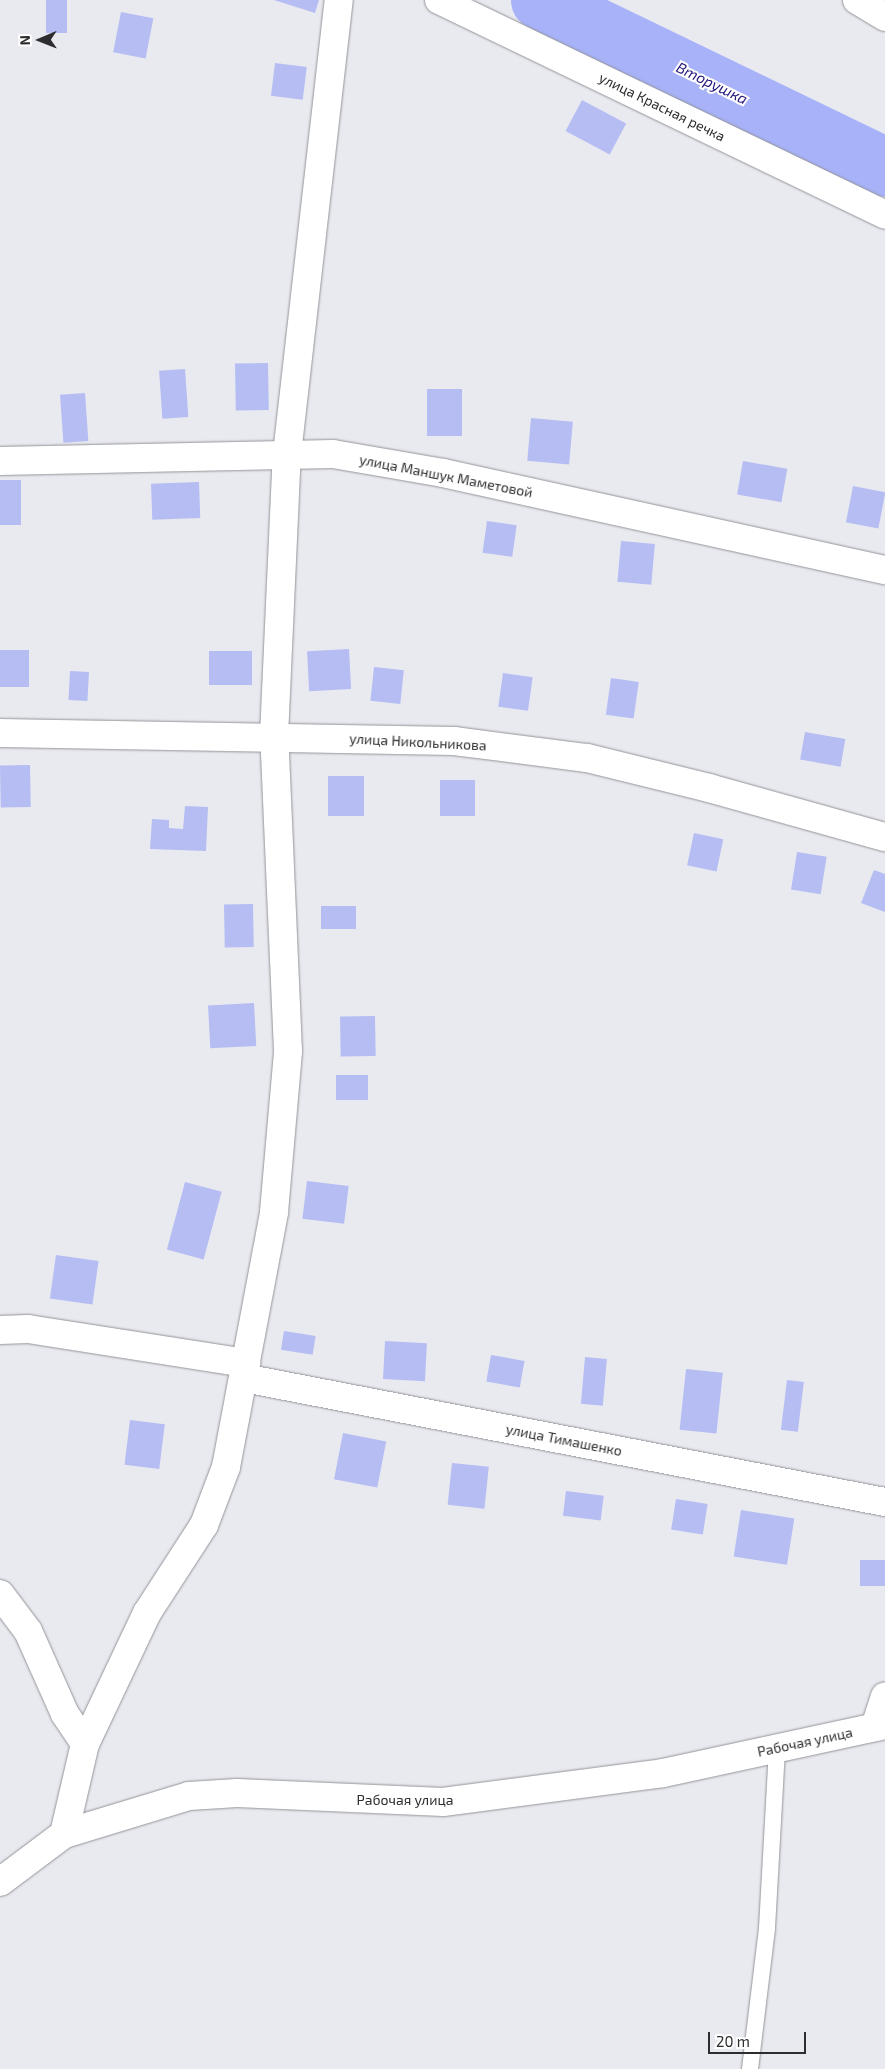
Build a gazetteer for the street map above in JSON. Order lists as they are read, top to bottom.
{
  "streets": {
    "street": [
      "улица Красная речка",
      "улица Маншук Маметовой",
      "улица Никольникова",
      "улица Тимашенко",
      "Рабочая улица"
    ]
  },
  "water": ["Вторушка"],
  "scale_bar": "20 m",
  "north": "left"
}
